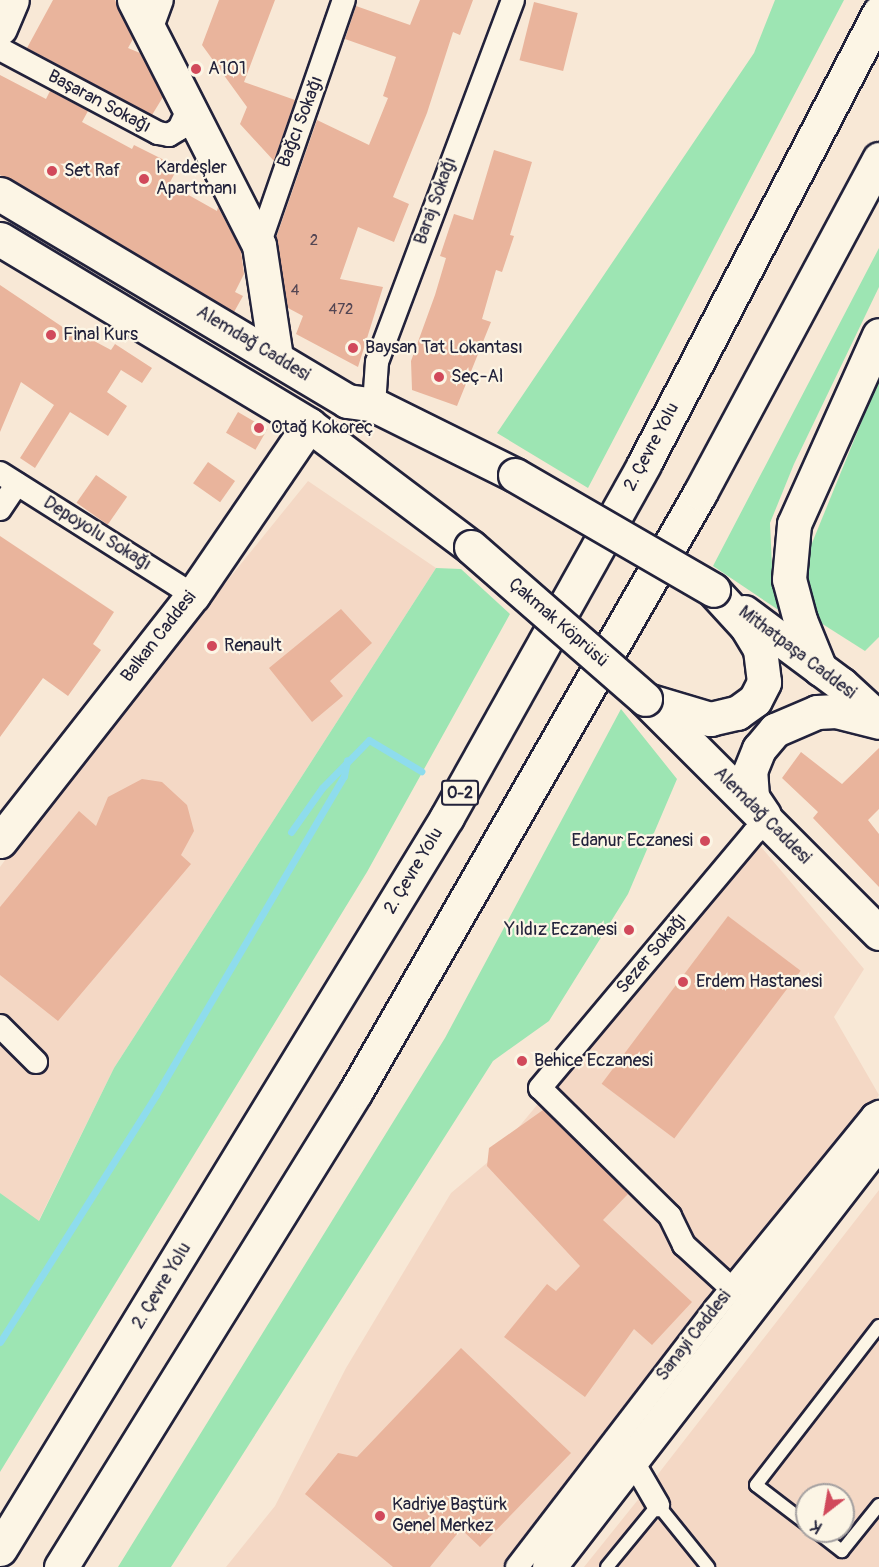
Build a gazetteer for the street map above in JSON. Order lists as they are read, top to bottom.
{
  "streets": {
    "main road": [
      "Alemdağ Caddesi",
      "2. Çevre Yolu",
      "Çakmak Köprüsü",
      "Balkan Caddesi",
      "Mithatpaşa Caddesi",
      "O-2",
      "Sanayi Caddesi"
    ],
    "street": [
      "Başaran Sokağı",
      "Bağcı Sokağı",
      "Baraj Sokağı",
      "Depoyolu Sokağı",
      "Sezer Sokağı"
    ]
  },
  "crossings": [
    ["Baraj Sokağı", "Alemdağ Caddesi"],
    ["Alemdağ Caddesi", "Çakmak Köprüsü"],
    ["Alemdağ Caddesi", "Mithatpaşa Caddesi"],
    ["Alemdağ Caddesi", "Sezer Sokağı"],
    ["Depoyolu Sokağı", "Balkan Caddesi"],
    ["Çakmak Köprüsü", "Balkan Caddesi"],
    ["Sezer Sokağı", "Sanayi Caddesi"]
  ],
  "places": [
    "A101",
    "Set Raf",
    "Kardeşler Apartmanı",
    "Final Kurs",
    "Baysan Tat Lokantası",
    "Seç-Al",
    "Otağ Kokoreç",
    "Renault",
    "Edanur Eczanesi",
    "Yıldız Eczanesi",
    "Erdem Hastanesi",
    "Behice Eczanesi",
    "Kadriye Baştürk Genel Merkez"
  ],
  "house_numbers": ["2", "4", "472"],
  "north": "bottom left"
}
